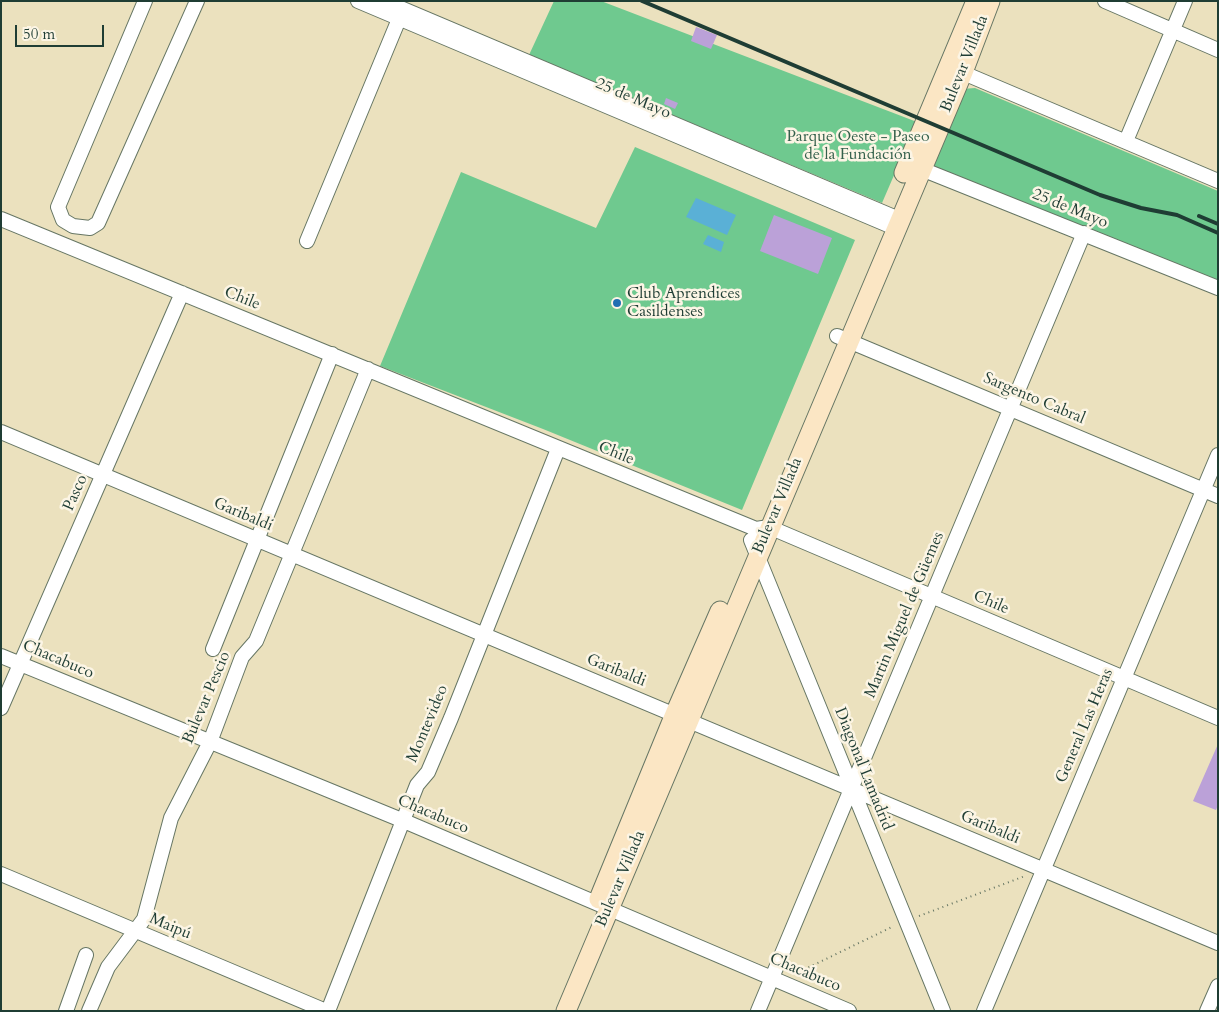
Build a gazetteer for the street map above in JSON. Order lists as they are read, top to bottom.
{
  "streets": {
    "main road": ["Bulevar Villada"],
    "street": [
      "25 de Mayo",
      "Chile",
      "Sargento Cabral",
      "Pasco",
      "Garibaldi",
      "Martin Miguel de Güemes",
      "Chacabuco",
      "Bulevar Pescio",
      "Montevideo",
      "General Las Heras",
      "Diagonal Lamadrid",
      "Maipú"
    ]
  },
  "crossings": [
    ["Bulevar Villada", "25 de Mayo"],
    ["Bulevar Villada", "Chile"],
    ["Bulevar Villada", "Sargento Cabral"],
    ["Bulevar Villada", "Garibaldi"],
    ["Bulevar Villada", "Chacabuco"],
    ["Bulevar Villada", "Diagonal Lamadrid"],
    ["25 de Mayo", "Martin Miguel de Güemes"],
    ["Chile", "Pasco"],
    ["Chile", "Martin Miguel de Güemes"],
    ["Chile", "Bulevar Pescio"],
    ["Chile", "Montevideo"],
    ["Chile", "General Las Heras"],
    ["Chile", "Diagonal Lamadrid"],
    ["Sargento Cabral", "Martin Miguel de Güemes"],
    ["Sargento Cabral", "General Las Heras"],
    ["Pasco", "Garibaldi"],
    ["Pasco", "Chacabuco"],
    ["Garibaldi", "Martin Miguel de Güemes"],
    ["Garibaldi", "Bulevar Pescio"],
    ["Garibaldi", "Montevideo"],
    ["Garibaldi", "General Las Heras"],
    ["Garibaldi", "Diagonal Lamadrid"],
    ["Martin Miguel de Güemes", "Chacabuco"],
    ["Martin Miguel de Güemes", "Diagonal Lamadrid"],
    ["Chacabuco", "Bulevar Pescio"],
    ["Chacabuco", "Montevideo"],
    ["Bulevar Pescio", "Maipú"],
    ["Montevideo", "Maipú"]
  ],
  "parks": ["Parque Oeste - Paseo de la Fundación"],
  "places": ["Club Aprendices Casildenses"],
  "scale_bar": "50 m"
}
